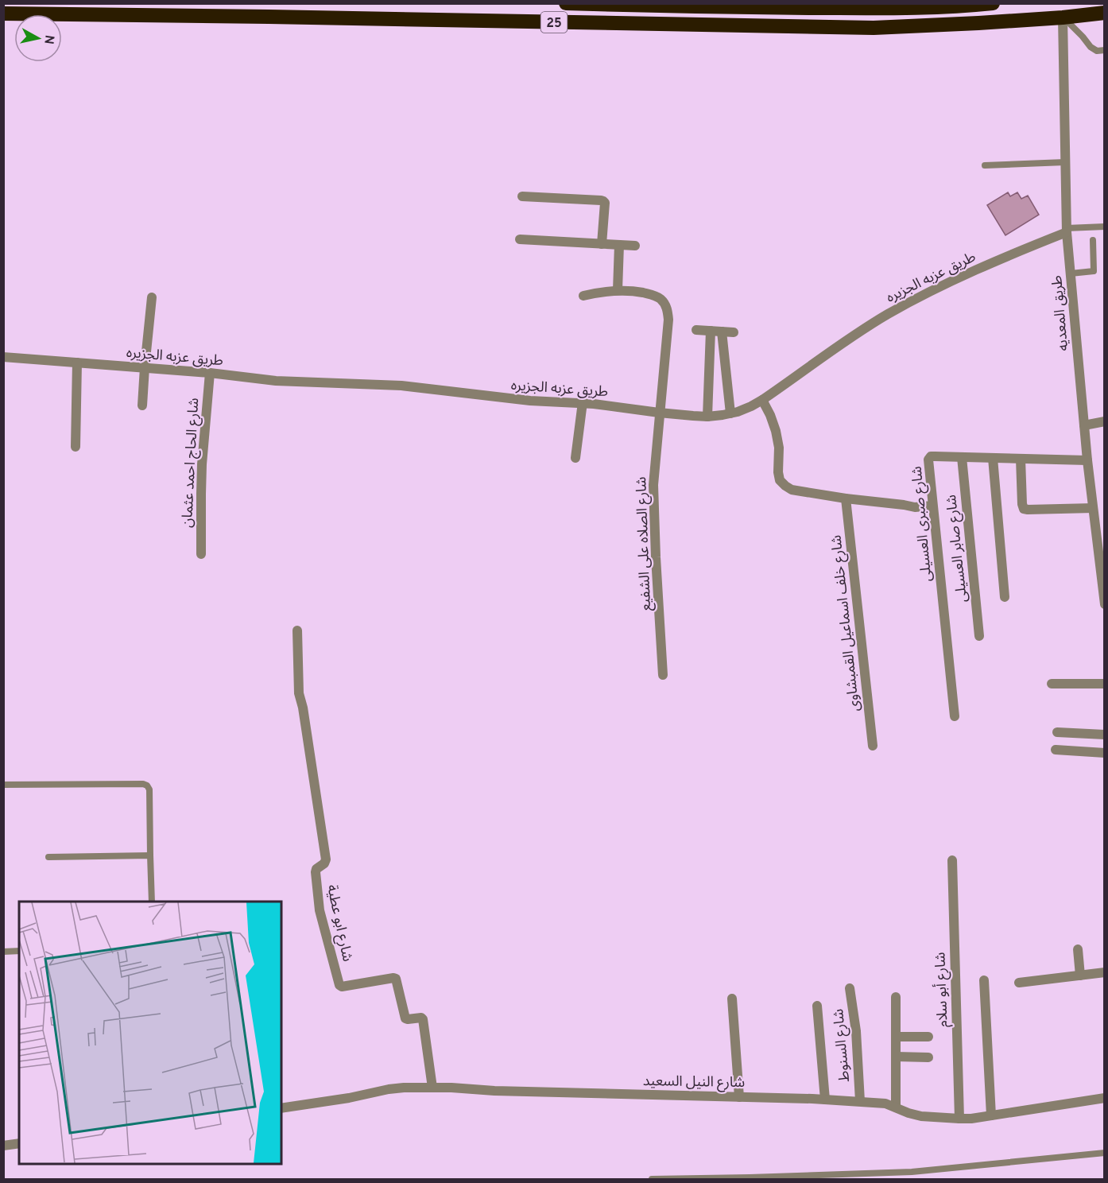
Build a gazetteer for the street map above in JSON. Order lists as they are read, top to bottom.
{
  "streets": {
    "highway": ["25"],
    "street": [
      "طريق عزبه الجزيره",
      "طريق المعديه",
      "شارع الحاج احمد عثمان",
      "شارع صبرى العسيلى",
      "شارع الصلاه على الشفيع",
      "شارع صابر العسيلى",
      "شارع خلف اسماعيل القمبشاوى",
      "شارع ابو عطية",
      "شارع أبو سلام",
      "شارع السنوط",
      "شارع النيل السعيد"
    ]
  },
  "crossings": [
    ["25", "طريق المعديه"],
    ["طريق عزبه الجزيره", "طريق المعديه"],
    ["طريق عزبه الجزيره", "شارع الحاج احمد عثمان"],
    ["طريق عزبه الجزيره", "شارع الصلاه على الشفيع"],
    ["طريق المعديه", "شارع صبرى العسيلى"],
    ["شارع صبرى العسيلى", "شارع صابر العسيلى"],
    ["شارع ابو عطية", "شارع النيل السعيد"],
    ["شارع أبو سلام", "شارع النيل السعيد"],
    ["شارع السنوط", "شارع النيل السعيد"]
  ],
  "north": "right"
}
